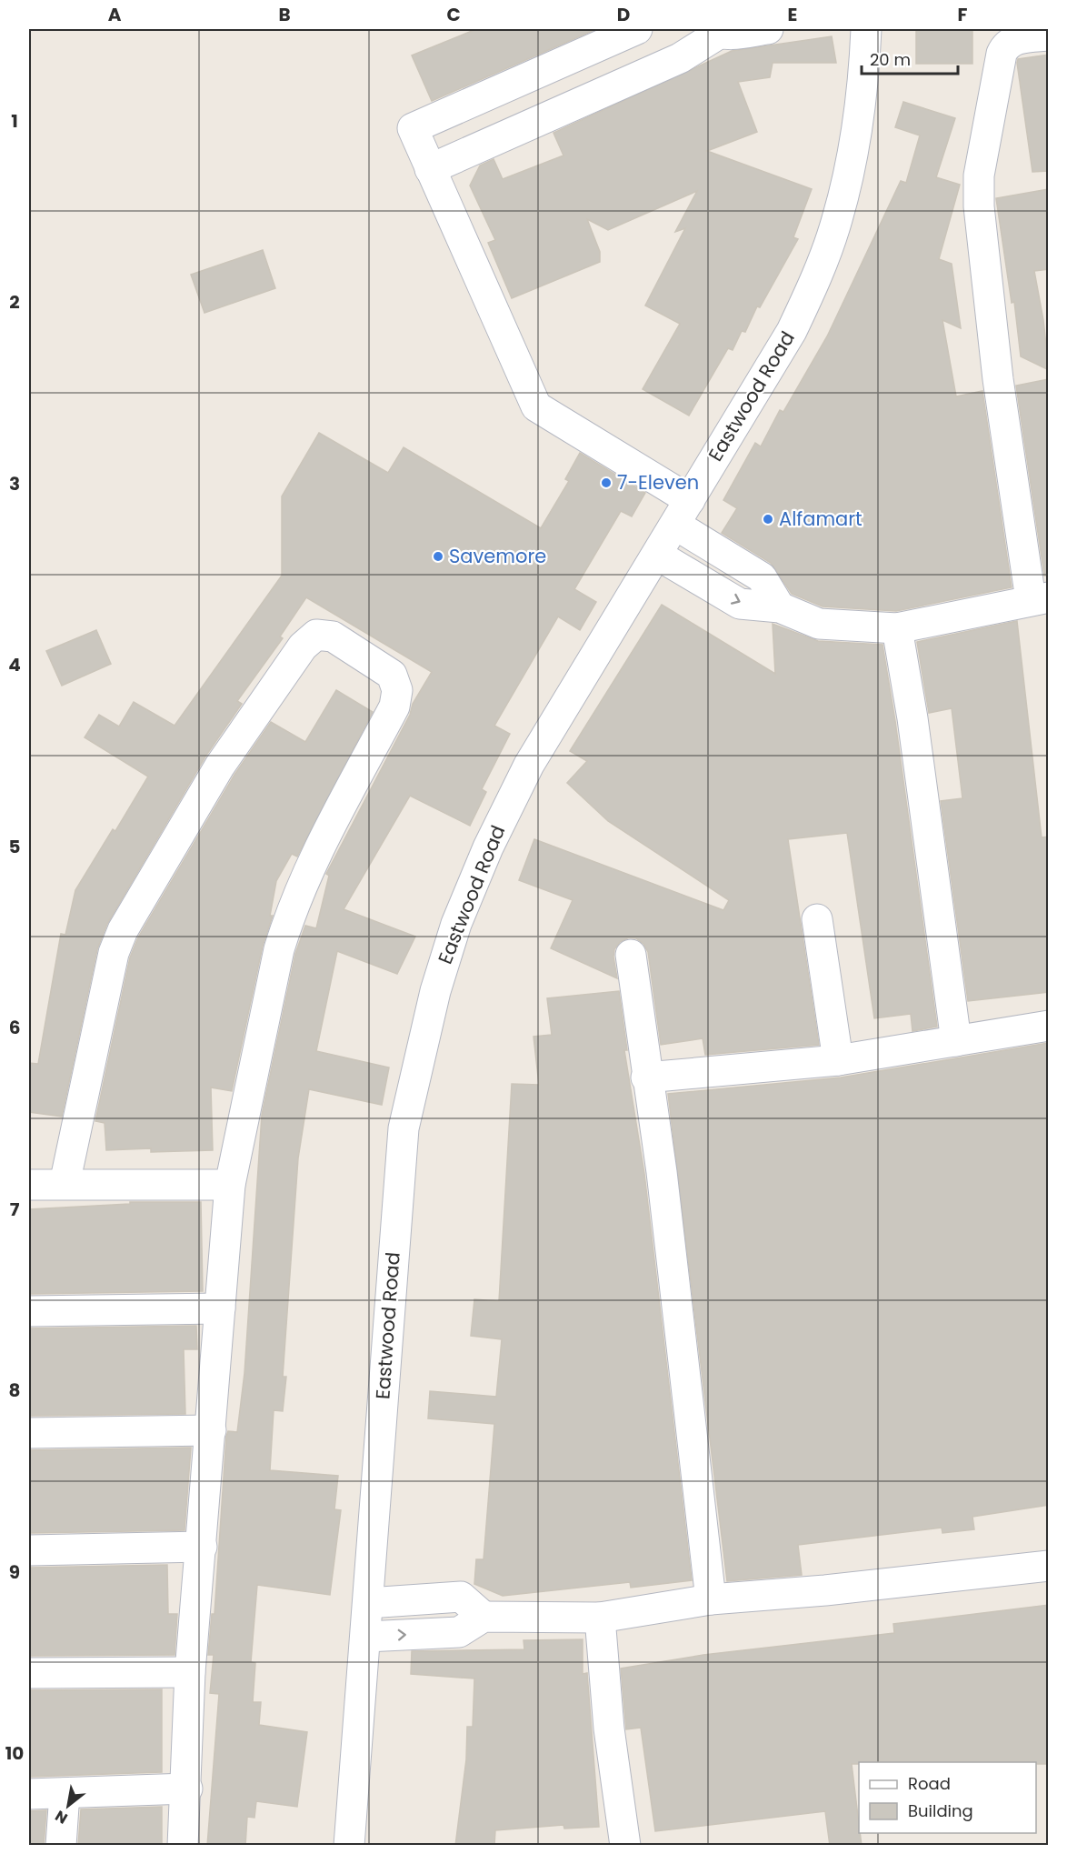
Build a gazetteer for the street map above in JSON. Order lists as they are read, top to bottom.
{
  "streets": {
    "street": ["Eastwood Road"]
  },
  "places": ["7-Eleven", "Alfamart", "Savemore"],
  "legend": ["Road", "Building"],
  "scale_bar": "20 m",
  "north": "bottom left",
  "grid": {
    "columns": [
      "A",
      "B",
      "C",
      "D",
      "E",
      "F"
    ],
    "rows": [
      "1",
      "2",
      "3",
      "4",
      "5",
      "6",
      "7",
      "8",
      "9",
      "10"
    ]
  }
}
